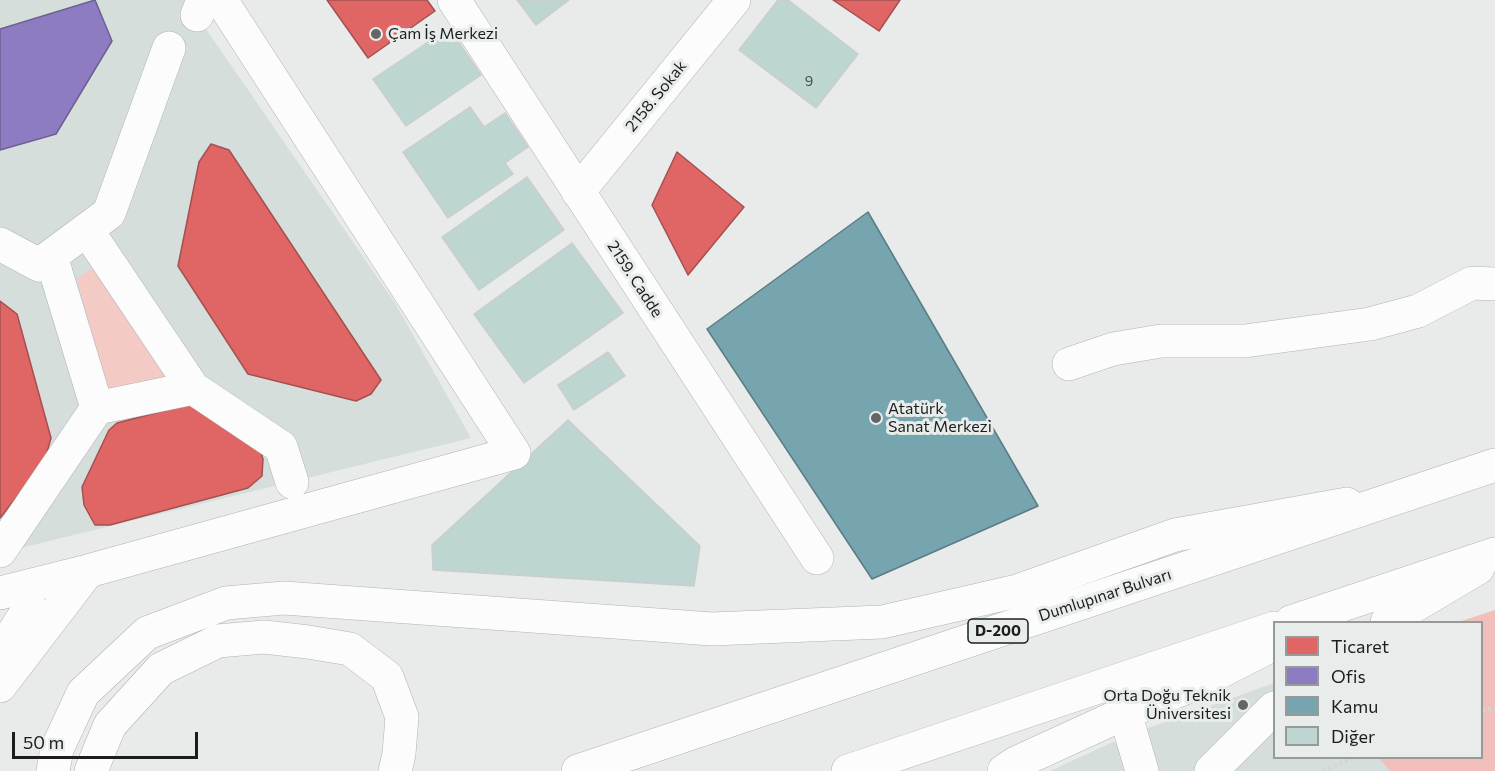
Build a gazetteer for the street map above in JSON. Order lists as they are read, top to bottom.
{
  "streets": {
    "main road": [
      "2158. Sokak",
      "2159. Cadde",
      "Dumlupınar Bulvarı",
      "D-200"
    ]
  },
  "crossings": [
    ["2158. Sokak", "2159. Cadde"]
  ],
  "places": ["Çam İş Merkezi", "Atatürk Sanat Merkezi", "Orta Doğu Teknik Üniversitesi"],
  "house_numbers": ["9"],
  "legend": [
    "Ticaret",
    "Ofis",
    "Kamu",
    "Diğer"
  ],
  "scale_bar": "50 m"
}
